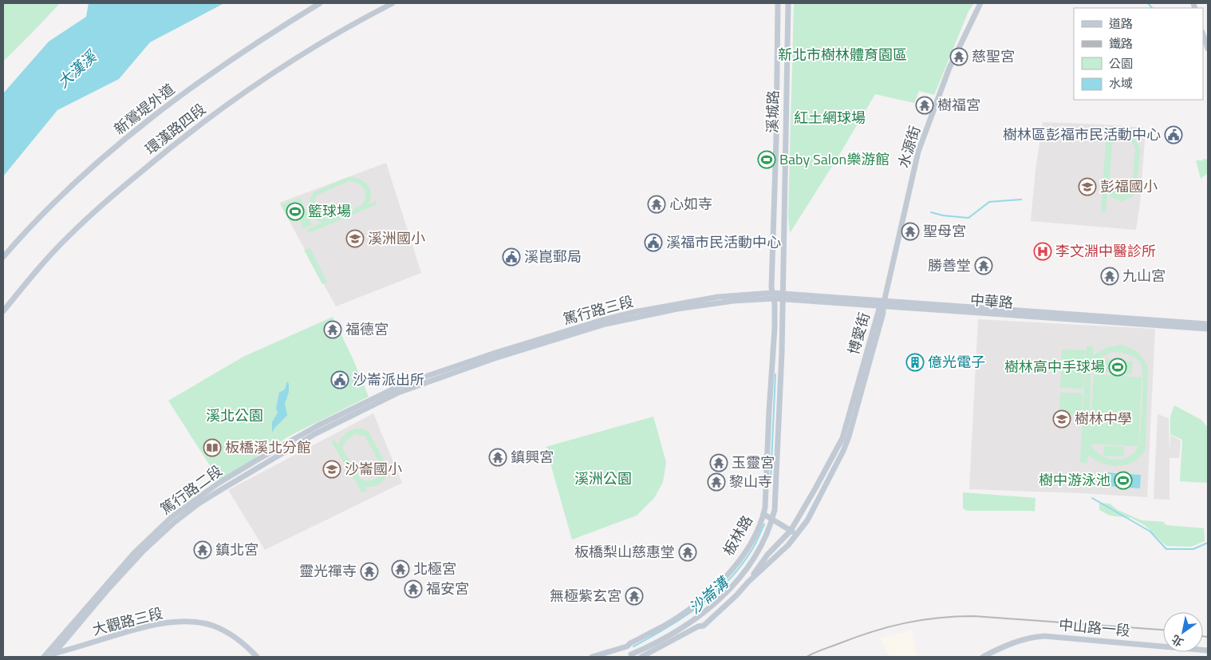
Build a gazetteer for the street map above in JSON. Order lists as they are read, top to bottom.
{
  "streets": {
    "street": [
      "新鶯堤外道",
      "溪城路",
      "環漢路四段",
      "水源街",
      "中華路",
      "篤行路三段",
      "博愛街",
      "篤行路二段",
      "板林路",
      "大觀路三段",
      "中山路一段"
    ]
  },
  "crossings": [
    ["溪城路", "中華路"],
    ["溪城路", "篤行路三段"],
    ["溪城路", "板林路"],
    ["水源街", "中華路"],
    ["水源街", "博愛街"],
    ["中華路", "篤行路三段"],
    ["中華路", "博愛街"],
    ["中華路", "板林路"],
    ["篤行路三段", "篤行路二段"],
    ["篤行路三段", "板林路"],
    ["篤行路二段", "大觀路三段"]
  ],
  "water": ["大漢溪", "沙崙溝"],
  "parks": [
    "新北市樹林體育園區",
    "紅土網球場",
    "溪北公園",
    "溪洲公園"
  ],
  "places": {
    "temple": [
      "慈聖宮",
      "樹福宮",
      "心如寺",
      "聖母宮",
      "勝善堂",
      "九山宮",
      "福德宮",
      "鎮興宮",
      "玉靈宮",
      "黎山寺",
      "鎮北宮",
      "板橋梨山慈惠堂",
      "北極宮",
      "靈光禪寺",
      "福安宮",
      "無極紫玄宮"
    ],
    "public building": [
      "樹林區彭福市民活動中心",
      "溪福市民活動中心",
      "溪崑郵局",
      "沙崙派出所"
    ],
    "sports": [
      "Baby Salon樂游館",
      "籃球場",
      "樹林高中手球場",
      "樹中游泳池"
    ],
    "school or university": [
      "彭福國小",
      "溪洲國小",
      "樹林中學",
      "沙崙國小"
    ],
    "hospital": ["李文淵中醫診所"],
    "building": ["億光電子"],
    "library": ["板橋溪北分館"]
  },
  "legend": [
    "道路",
    "鐵路",
    "公園",
    "水域"
  ],
  "north": "bottom left"
}
